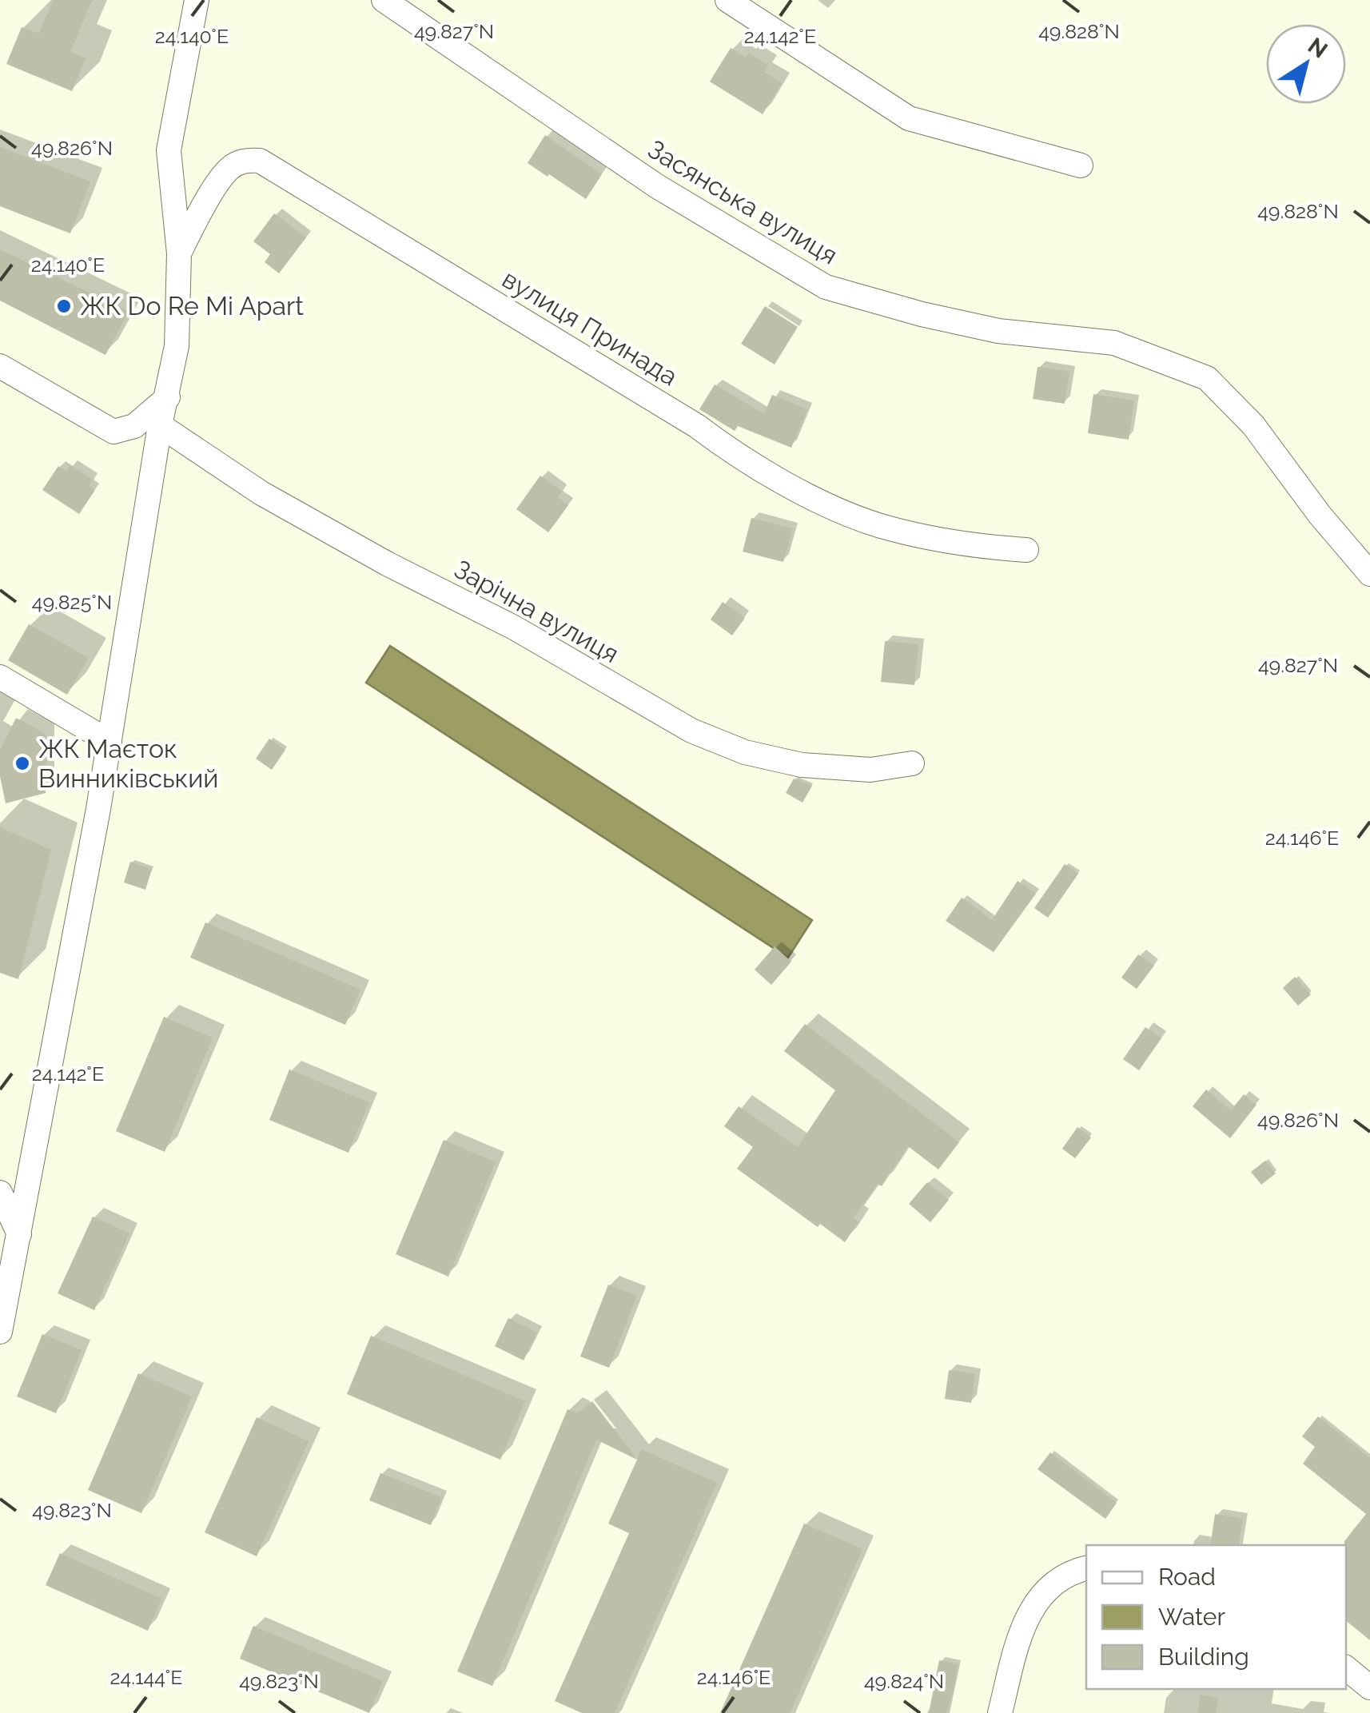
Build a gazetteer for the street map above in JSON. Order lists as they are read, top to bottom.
{
  "streets": {
    "street": ["Засянська вулиця", "вулиця Принада", "Зарічна вулиця"]
  },
  "places": ["ЖК Do Re Mi Apart", "ЖК Маєток Винниківський"],
  "legend": ["Road", "Water", "Building"],
  "north": "top right",
  "coordinates": [
    "49.828°N",
    "49.827°N",
    "24.140°E",
    "24.142°E",
    "49.826°N",
    "49.825°N",
    "24.146°E",
    "49.823°N",
    "24.144°E",
    "49.824°N"
  ]
}
